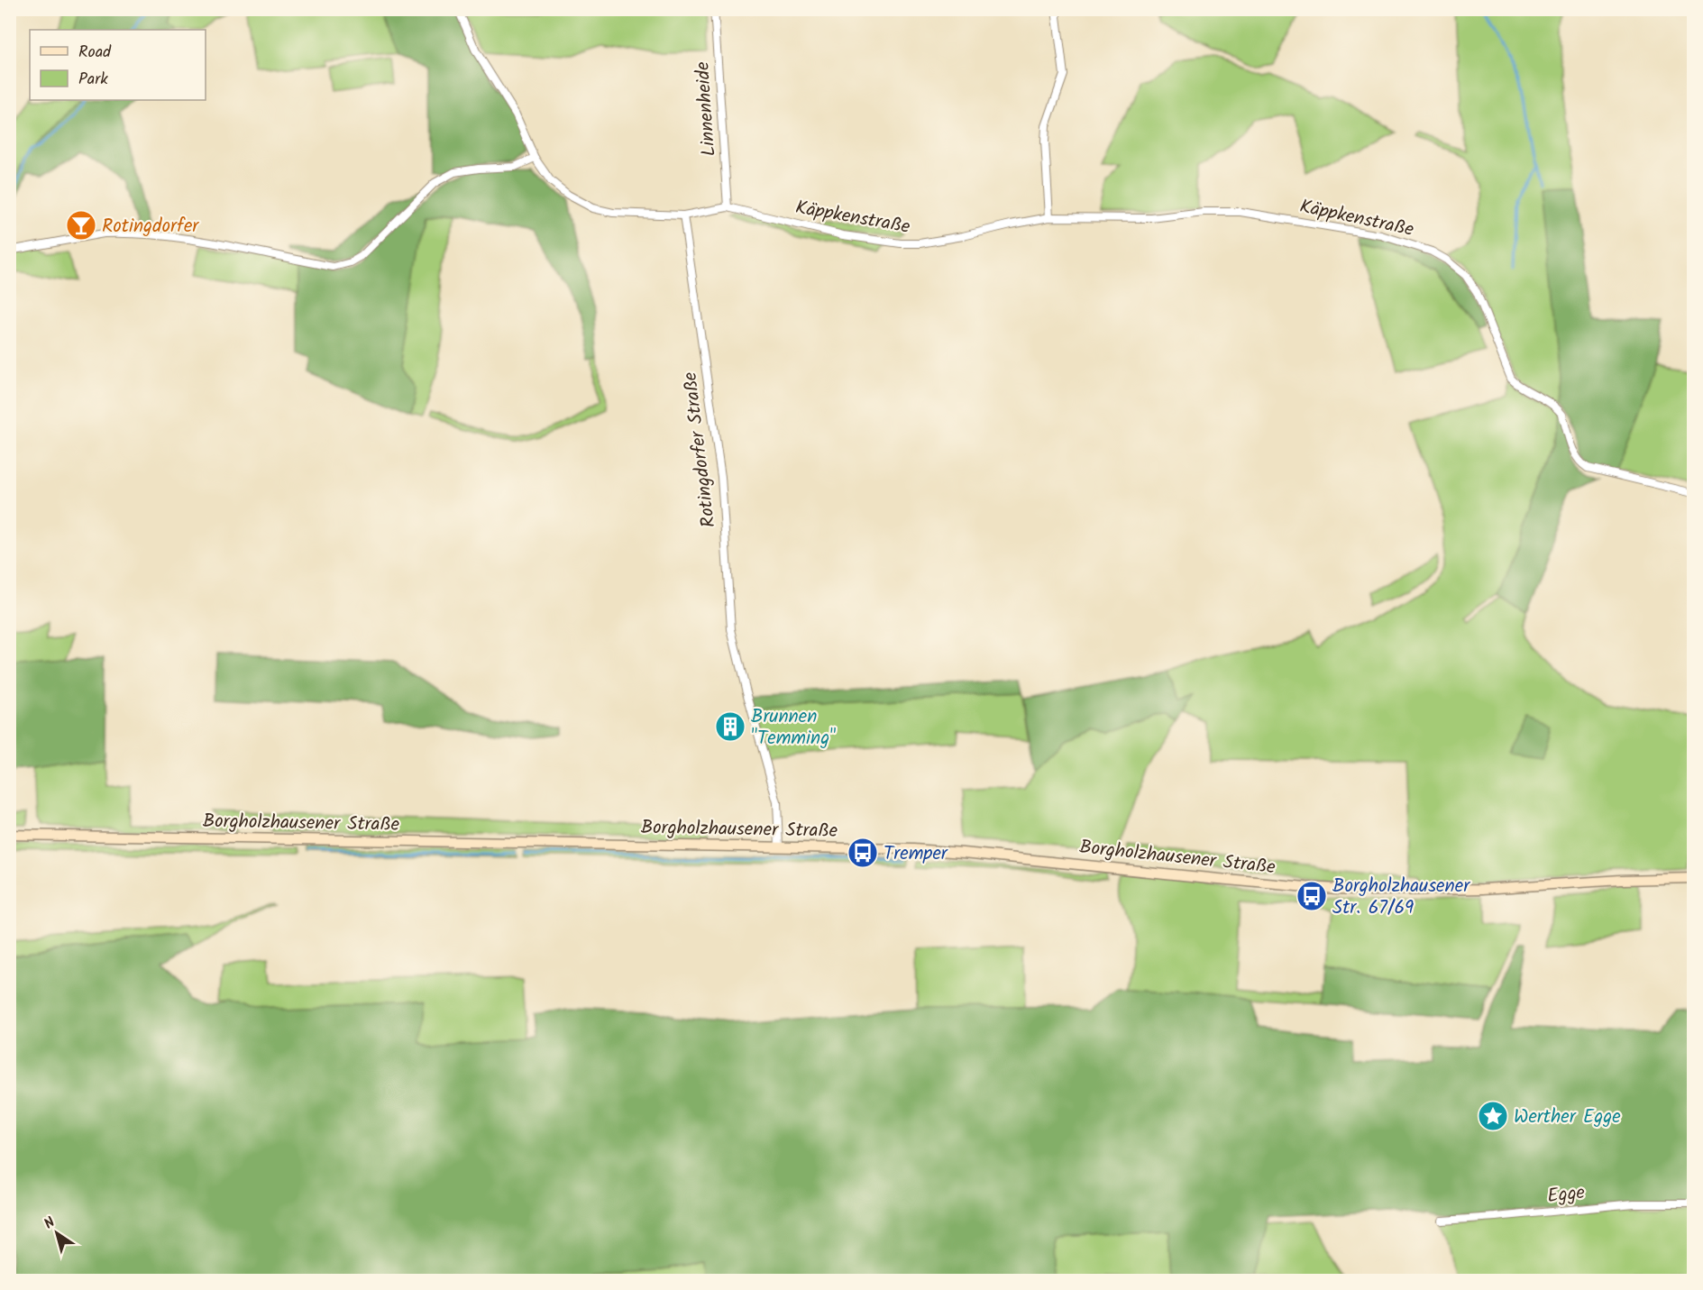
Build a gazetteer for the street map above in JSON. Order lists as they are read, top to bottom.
{
  "streets": {
    "main road": ["Borgholzhausener Straße"],
    "street": [
      "Linnenheide",
      "Käppkenstraße",
      "Rotingdorfer Straße",
      "Egge"
    ]
  },
  "crossings": [
    ["Linnenheide", "Käppkenstraße"],
    ["Käppkenstraße", "Rotingdorfer Straße"],
    ["Rotingdorfer Straße", "Borgholzhausener Straße"]
  ],
  "places": {
    "bar": ["Rotingdorfer"],
    "building": ["Brunnen \"Temming\""],
    "bus stop": ["Tremper", "Borgholzhausener Str. 67/69"],
    "place": ["Werther Egge"]
  },
  "legend": ["Road", "Park"],
  "north": "top left"
}
